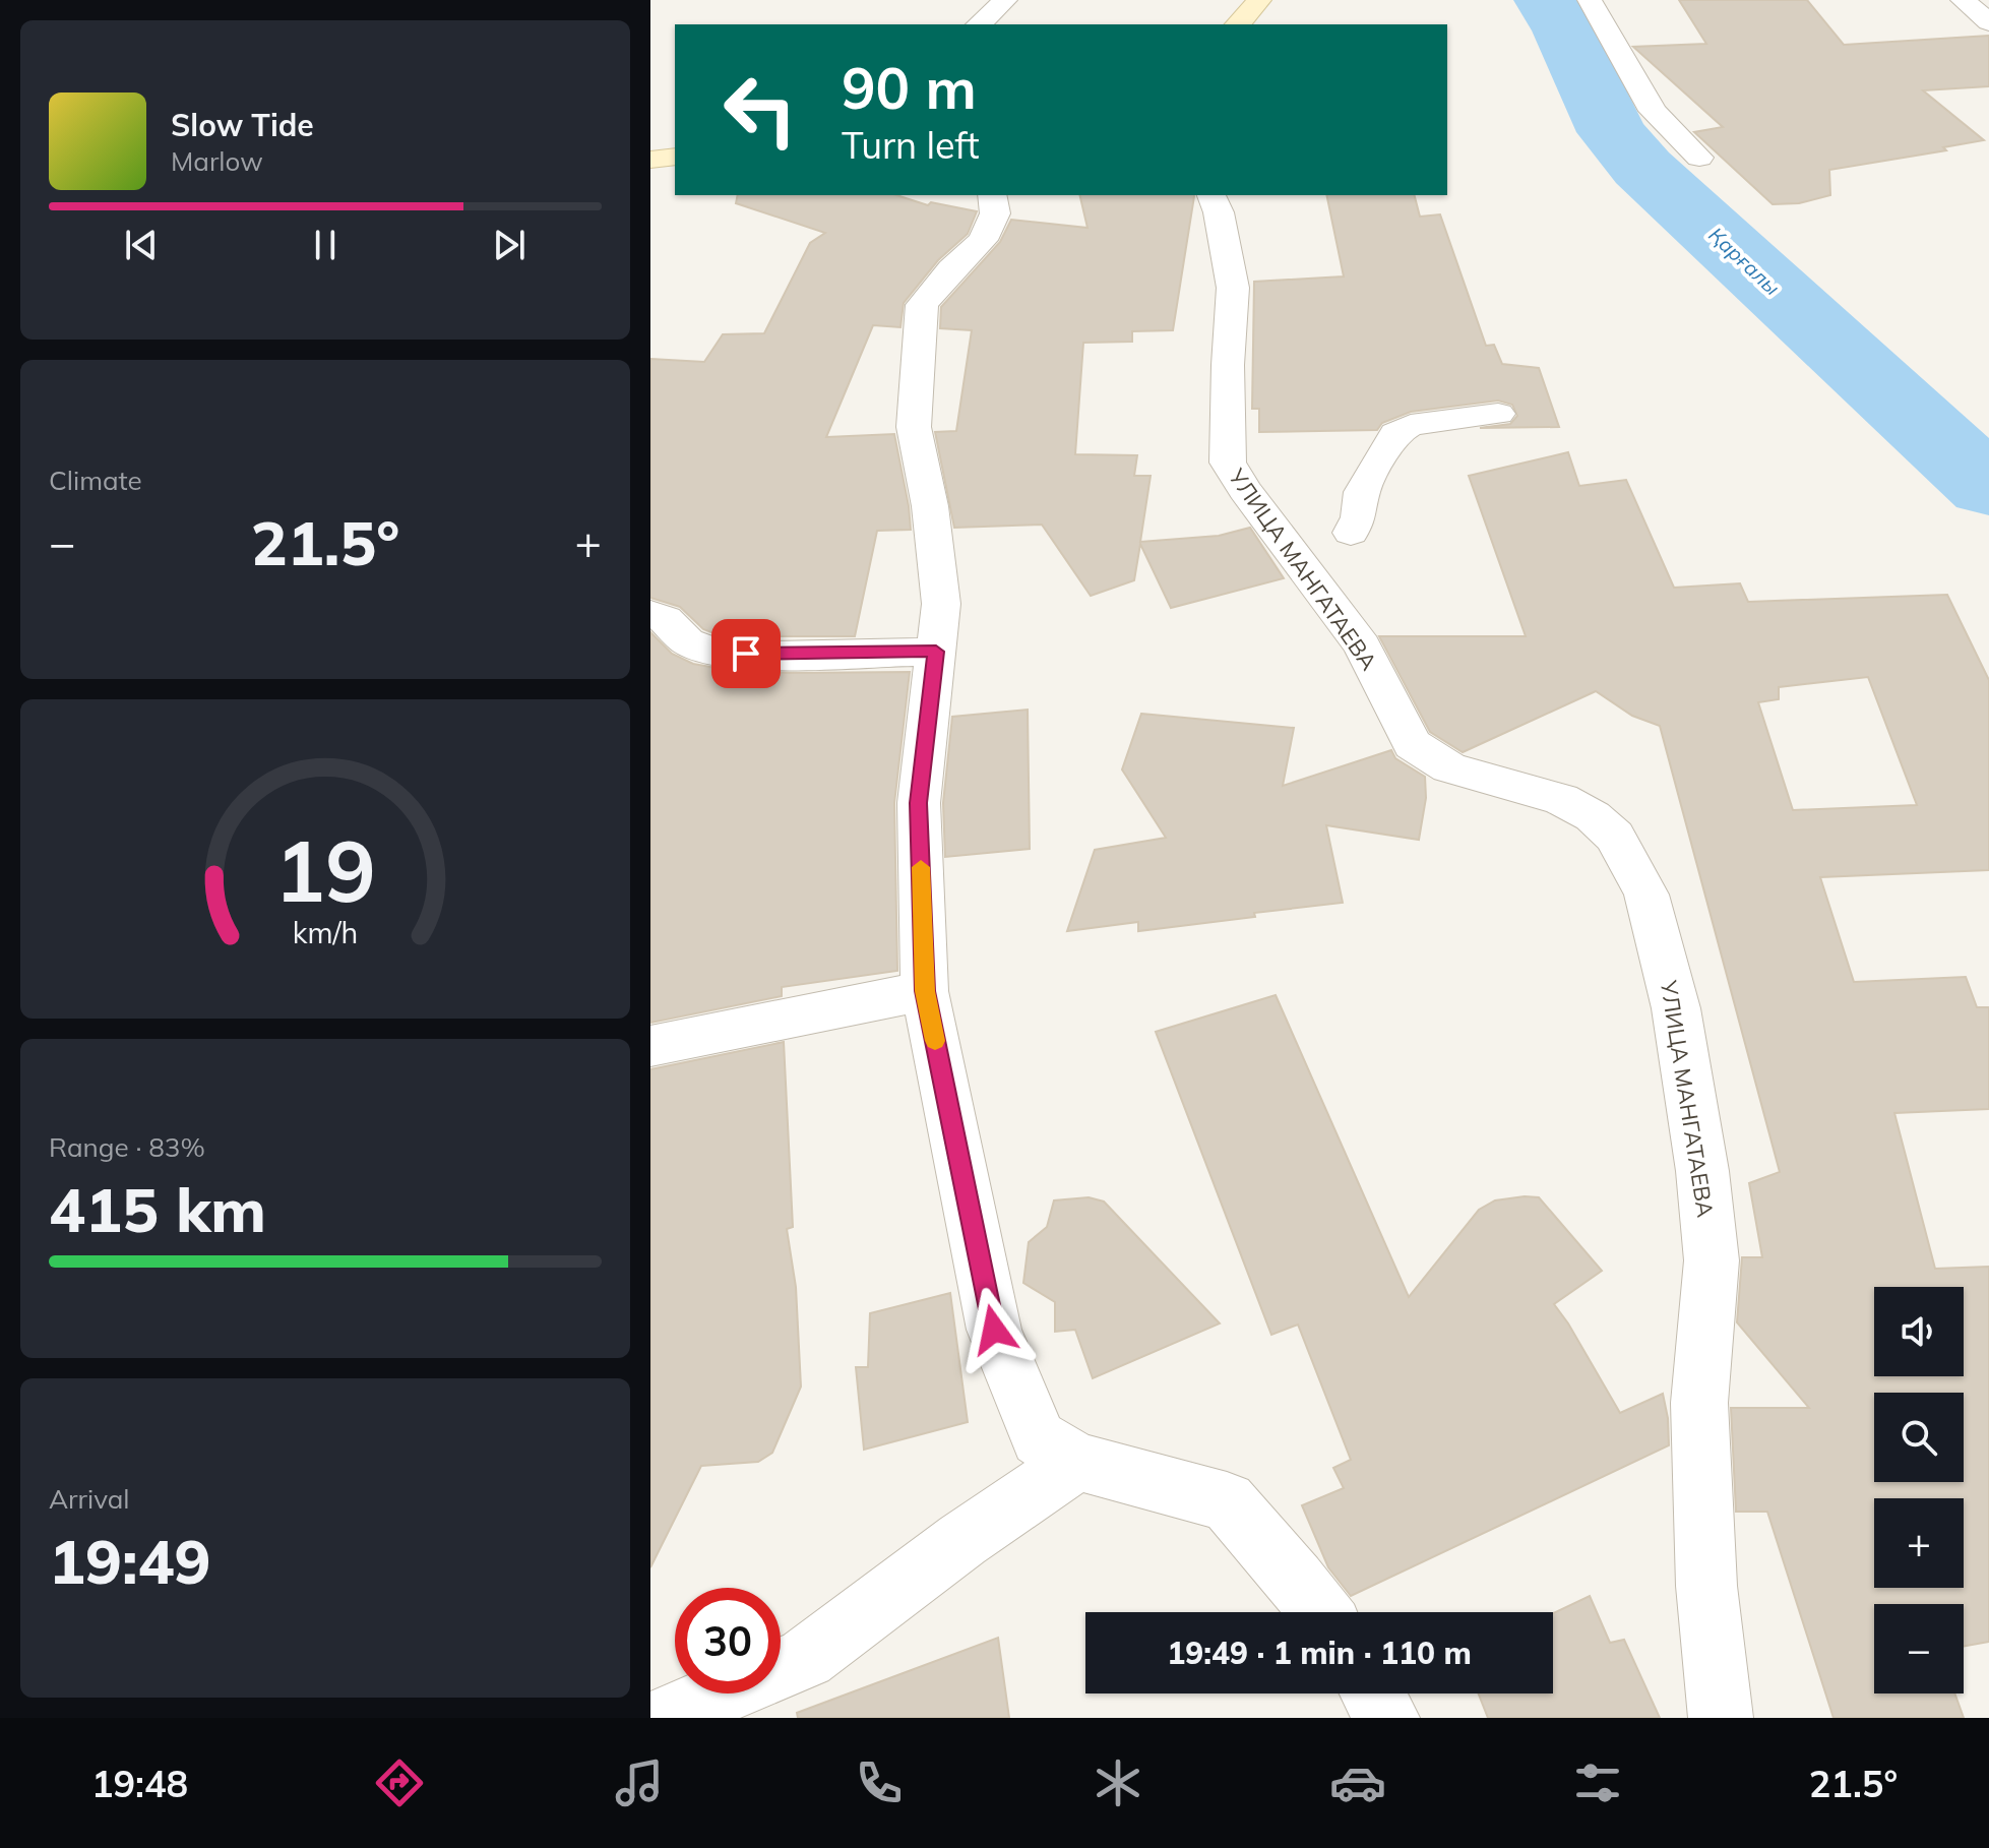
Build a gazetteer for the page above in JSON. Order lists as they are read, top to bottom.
{
  "streets": {
    "street": ["УЛИЦА МАНГАТАЕВА"]
  },
  "water": ["Қарғалы"],
  "page": {
    "turn": ["90 m", "Turn left"],
    "song": ["Slow Tide", "Marlow"],
    "tile": [
      "Climate",
      ["Range · 83%", "415 km"],
      ["Arrival", "19:49"]
    ],
    "heat": ["−", "21.5°", "+"],
    "map_buttons": ["+", "−"],
    "limit": "30",
    "trip": "19:49 · 1 min · 110 m",
    "tabs": ["19:48", "21.5°"],
    "gauge": ["19", "km/h"]
  }
}
